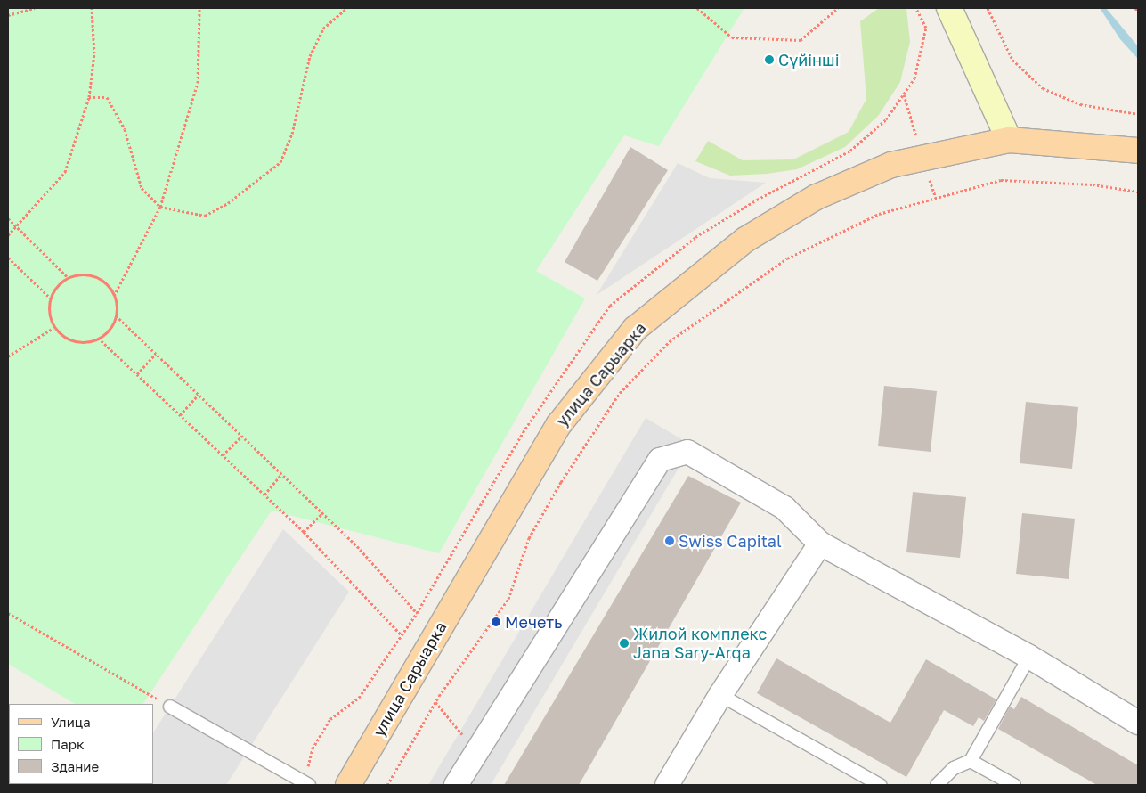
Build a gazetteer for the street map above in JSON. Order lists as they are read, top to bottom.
{
  "streets": {
    "main road": ["улица Сарыарка"]
  },
  "places": [
    "Сүйінші",
    "Swiss Capital",
    "Мечеть",
    "Жилой комплекс Jana Sary-Arqa"
  ],
  "legend": ["Улица", "Парк", "Здание"]
}
